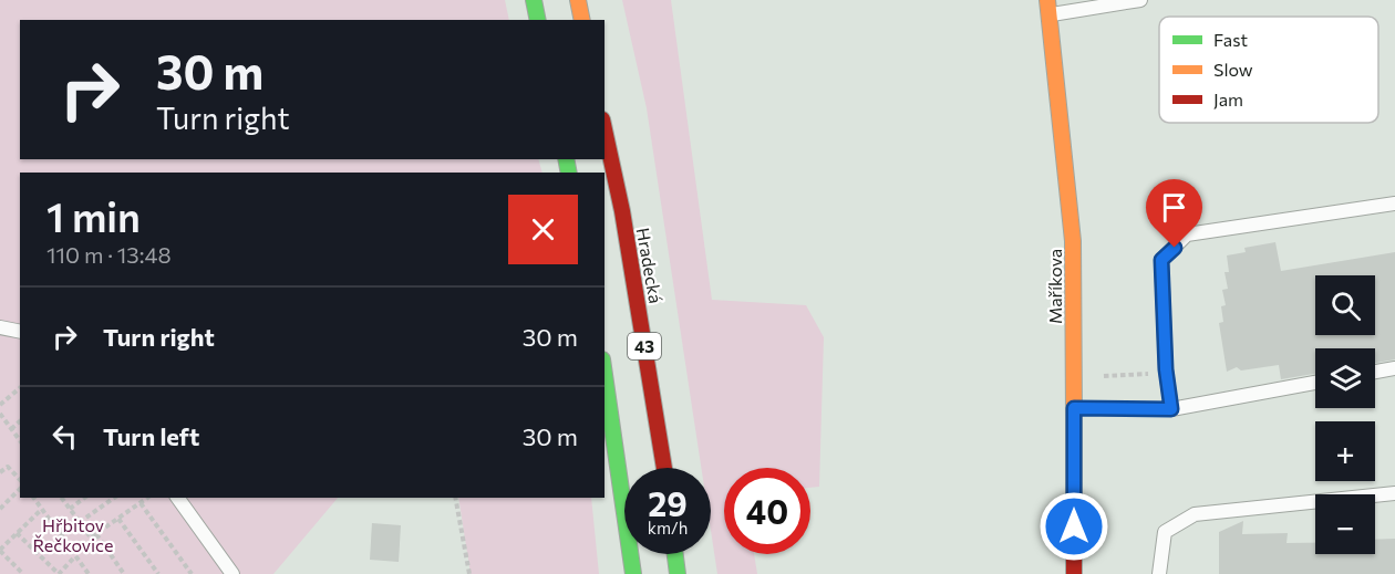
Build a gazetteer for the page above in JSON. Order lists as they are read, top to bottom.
{
  "streets": {
    "main road": ["Hradecká", "Maříkova", "43"]
  },
  "parks": ["Hřbitov Řečkovice"],
  "legend": ["Fast", "Slow", "Jam"],
  "page": {
    "turn": ["30 m", "Turn right"],
    "heading": ["1 min", "110 m · 13:48"],
    "map_buttons": ["+", "−"],
    "list": [
      {
        "name": "Turn right",
        "value": "30 m"
      },
      {
        "name": "Turn left",
        "value": "30 m"
      }
    ],
    "speed": "29 km/h",
    "limit": "40"
  }
}
